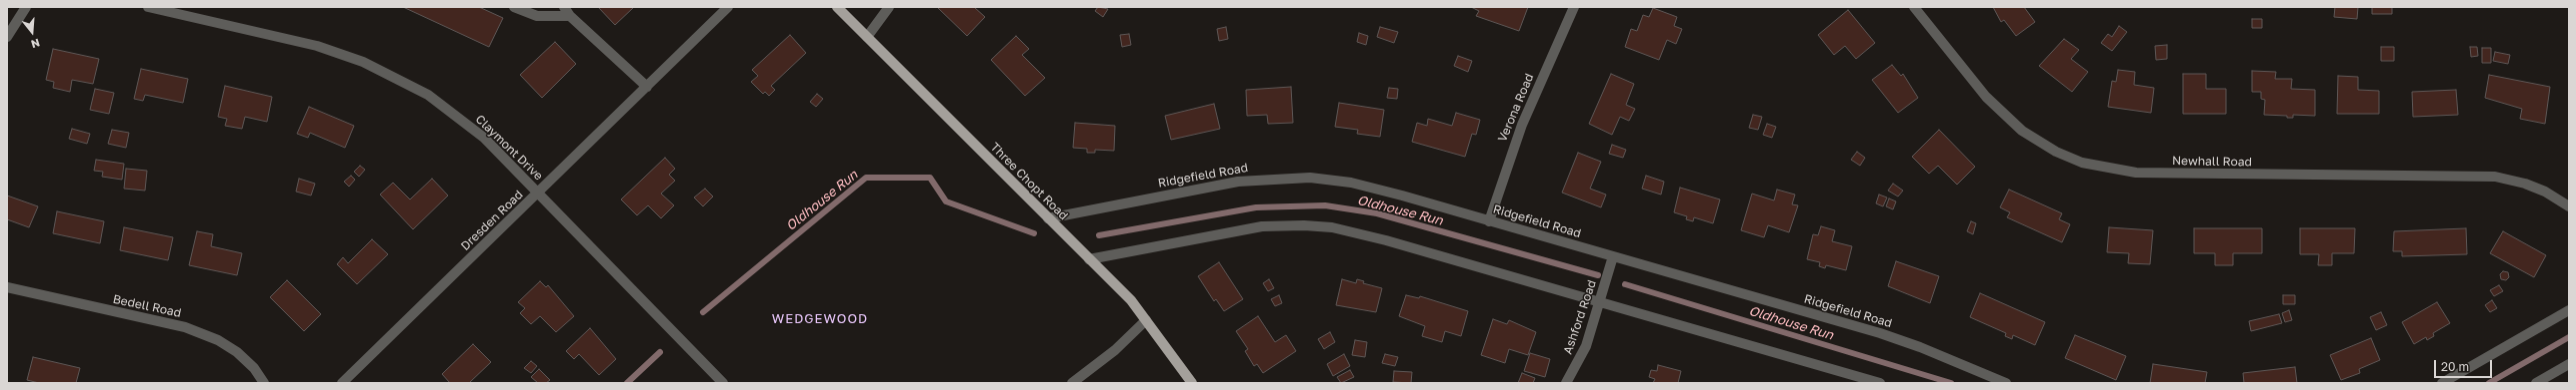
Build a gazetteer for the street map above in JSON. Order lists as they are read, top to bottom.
{
  "streets": {
    "main road": ["Three Chopt Road"],
    "street": [
      "Verona Road",
      "Claymont Drive",
      "Newhall Road",
      "Ridgefield Road",
      "Dresden Road",
      "Bedell Road",
      "Ashford Road"
    ]
  },
  "crossings": [
    ["Verona Road", "Ridgefield Road"],
    ["Claymont Drive", "Dresden Road"],
    ["Ridgefield Road", "Three Chopt Road"],
    ["Ridgefield Road", "Ashford Road"]
  ],
  "districts": ["WEDGEWOOD"],
  "water": ["Oldhouse Run"],
  "scale_bar": "20 m",
  "north": "bottom"
}
